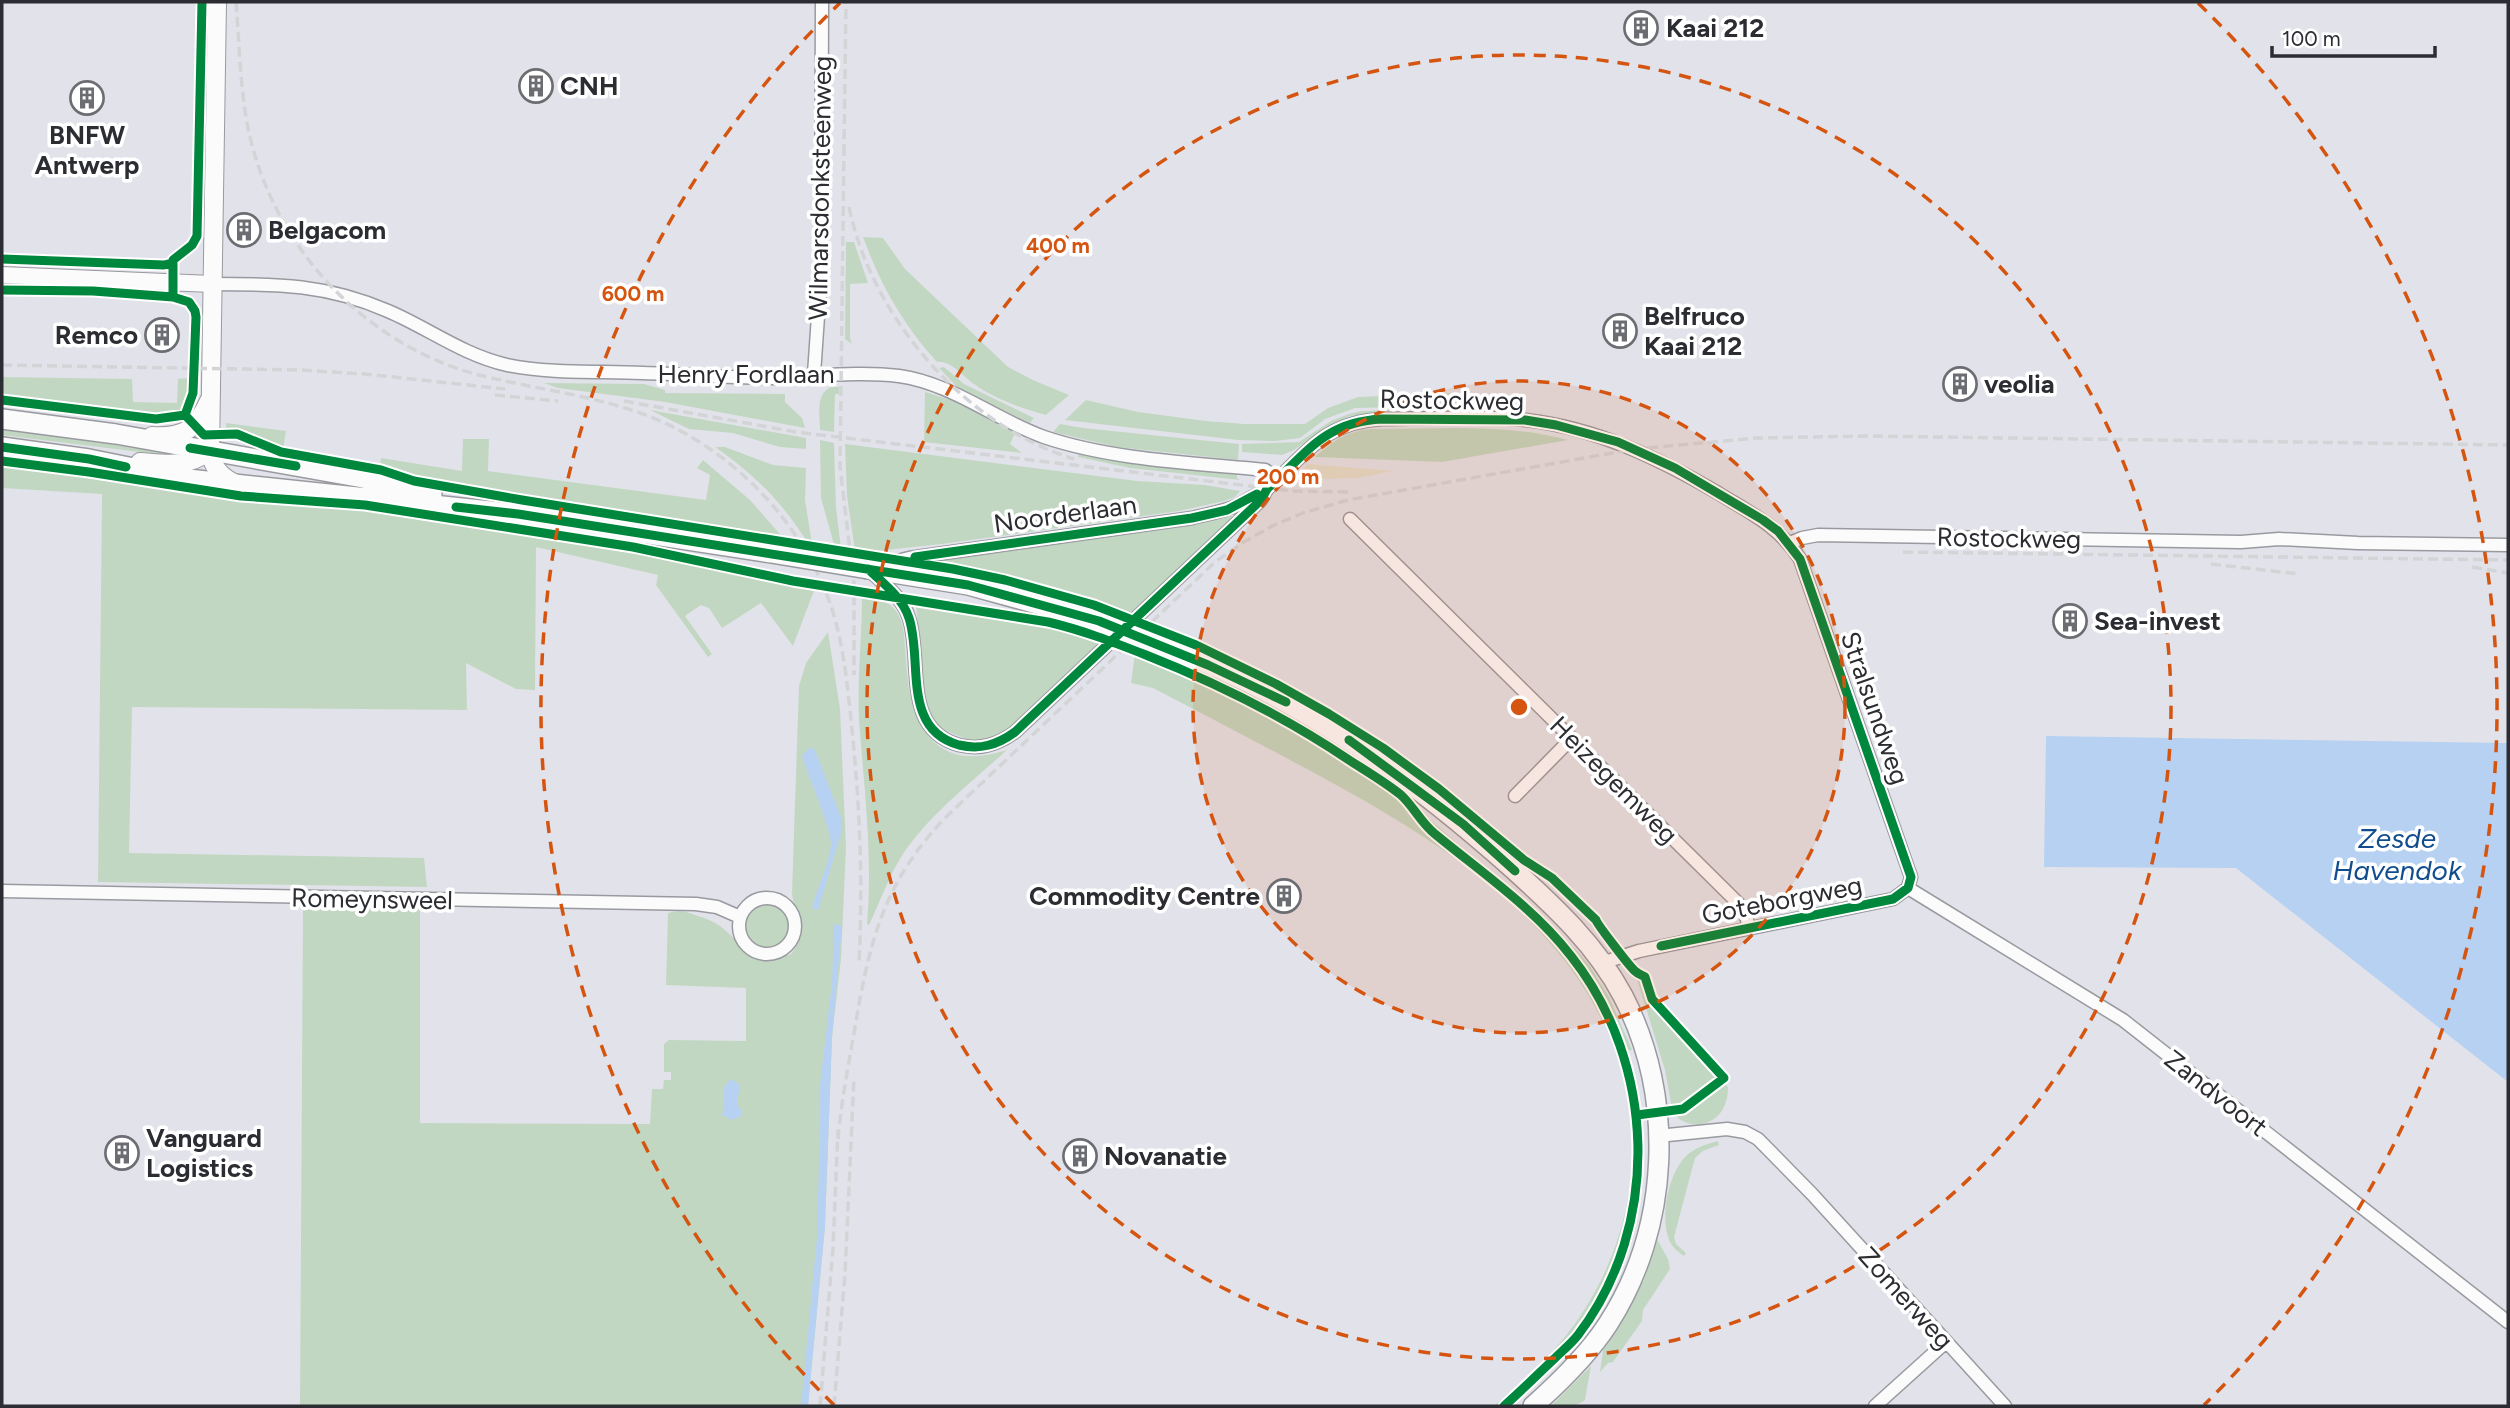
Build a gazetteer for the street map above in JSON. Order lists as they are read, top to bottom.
{
  "streets": {
    "main road": ["Noorderlaan"],
    "street": [
      "Wilmarsdonksteenweg",
      "Henry Fordlaan",
      "Rostockweg",
      "Stralsundweg",
      "Heizegemweg",
      "Romeynsweel",
      "Goteborgweg",
      "Zandvoort",
      "Zomerweg"
    ]
  },
  "crossings": [
    ["Wilmarsdonksteenweg", "Henry Fordlaan"],
    ["Henry Fordlaan", "Rostockweg"],
    ["Rostockweg", "Noorderlaan"],
    ["Rostockweg", "Stralsundweg"],
    ["Noorderlaan", "Goteborgweg"],
    ["Noorderlaan", "Zomerweg"],
    ["Stralsundweg", "Goteborgweg"],
    ["Stralsundweg", "Zandvoort"],
    ["Heizegemweg", "Goteborgweg"],
    ["Goteborgweg", "Zandvoort"]
  ],
  "water": ["Zesde Havendok"],
  "places": {
    "building": [
      "Kaai 212",
      "CNH",
      "BNFW Antwerp",
      "Belgacom",
      "Belfruco Kaai 212",
      "Remco",
      "veolia",
      "Sea-invest",
      "Commodity Centre",
      "Vanguard Logistics",
      "Novanatie"
    ]
  },
  "scale_bar": "100 m",
  "rings": ["400 m", "600 m", "200 m"]
}
